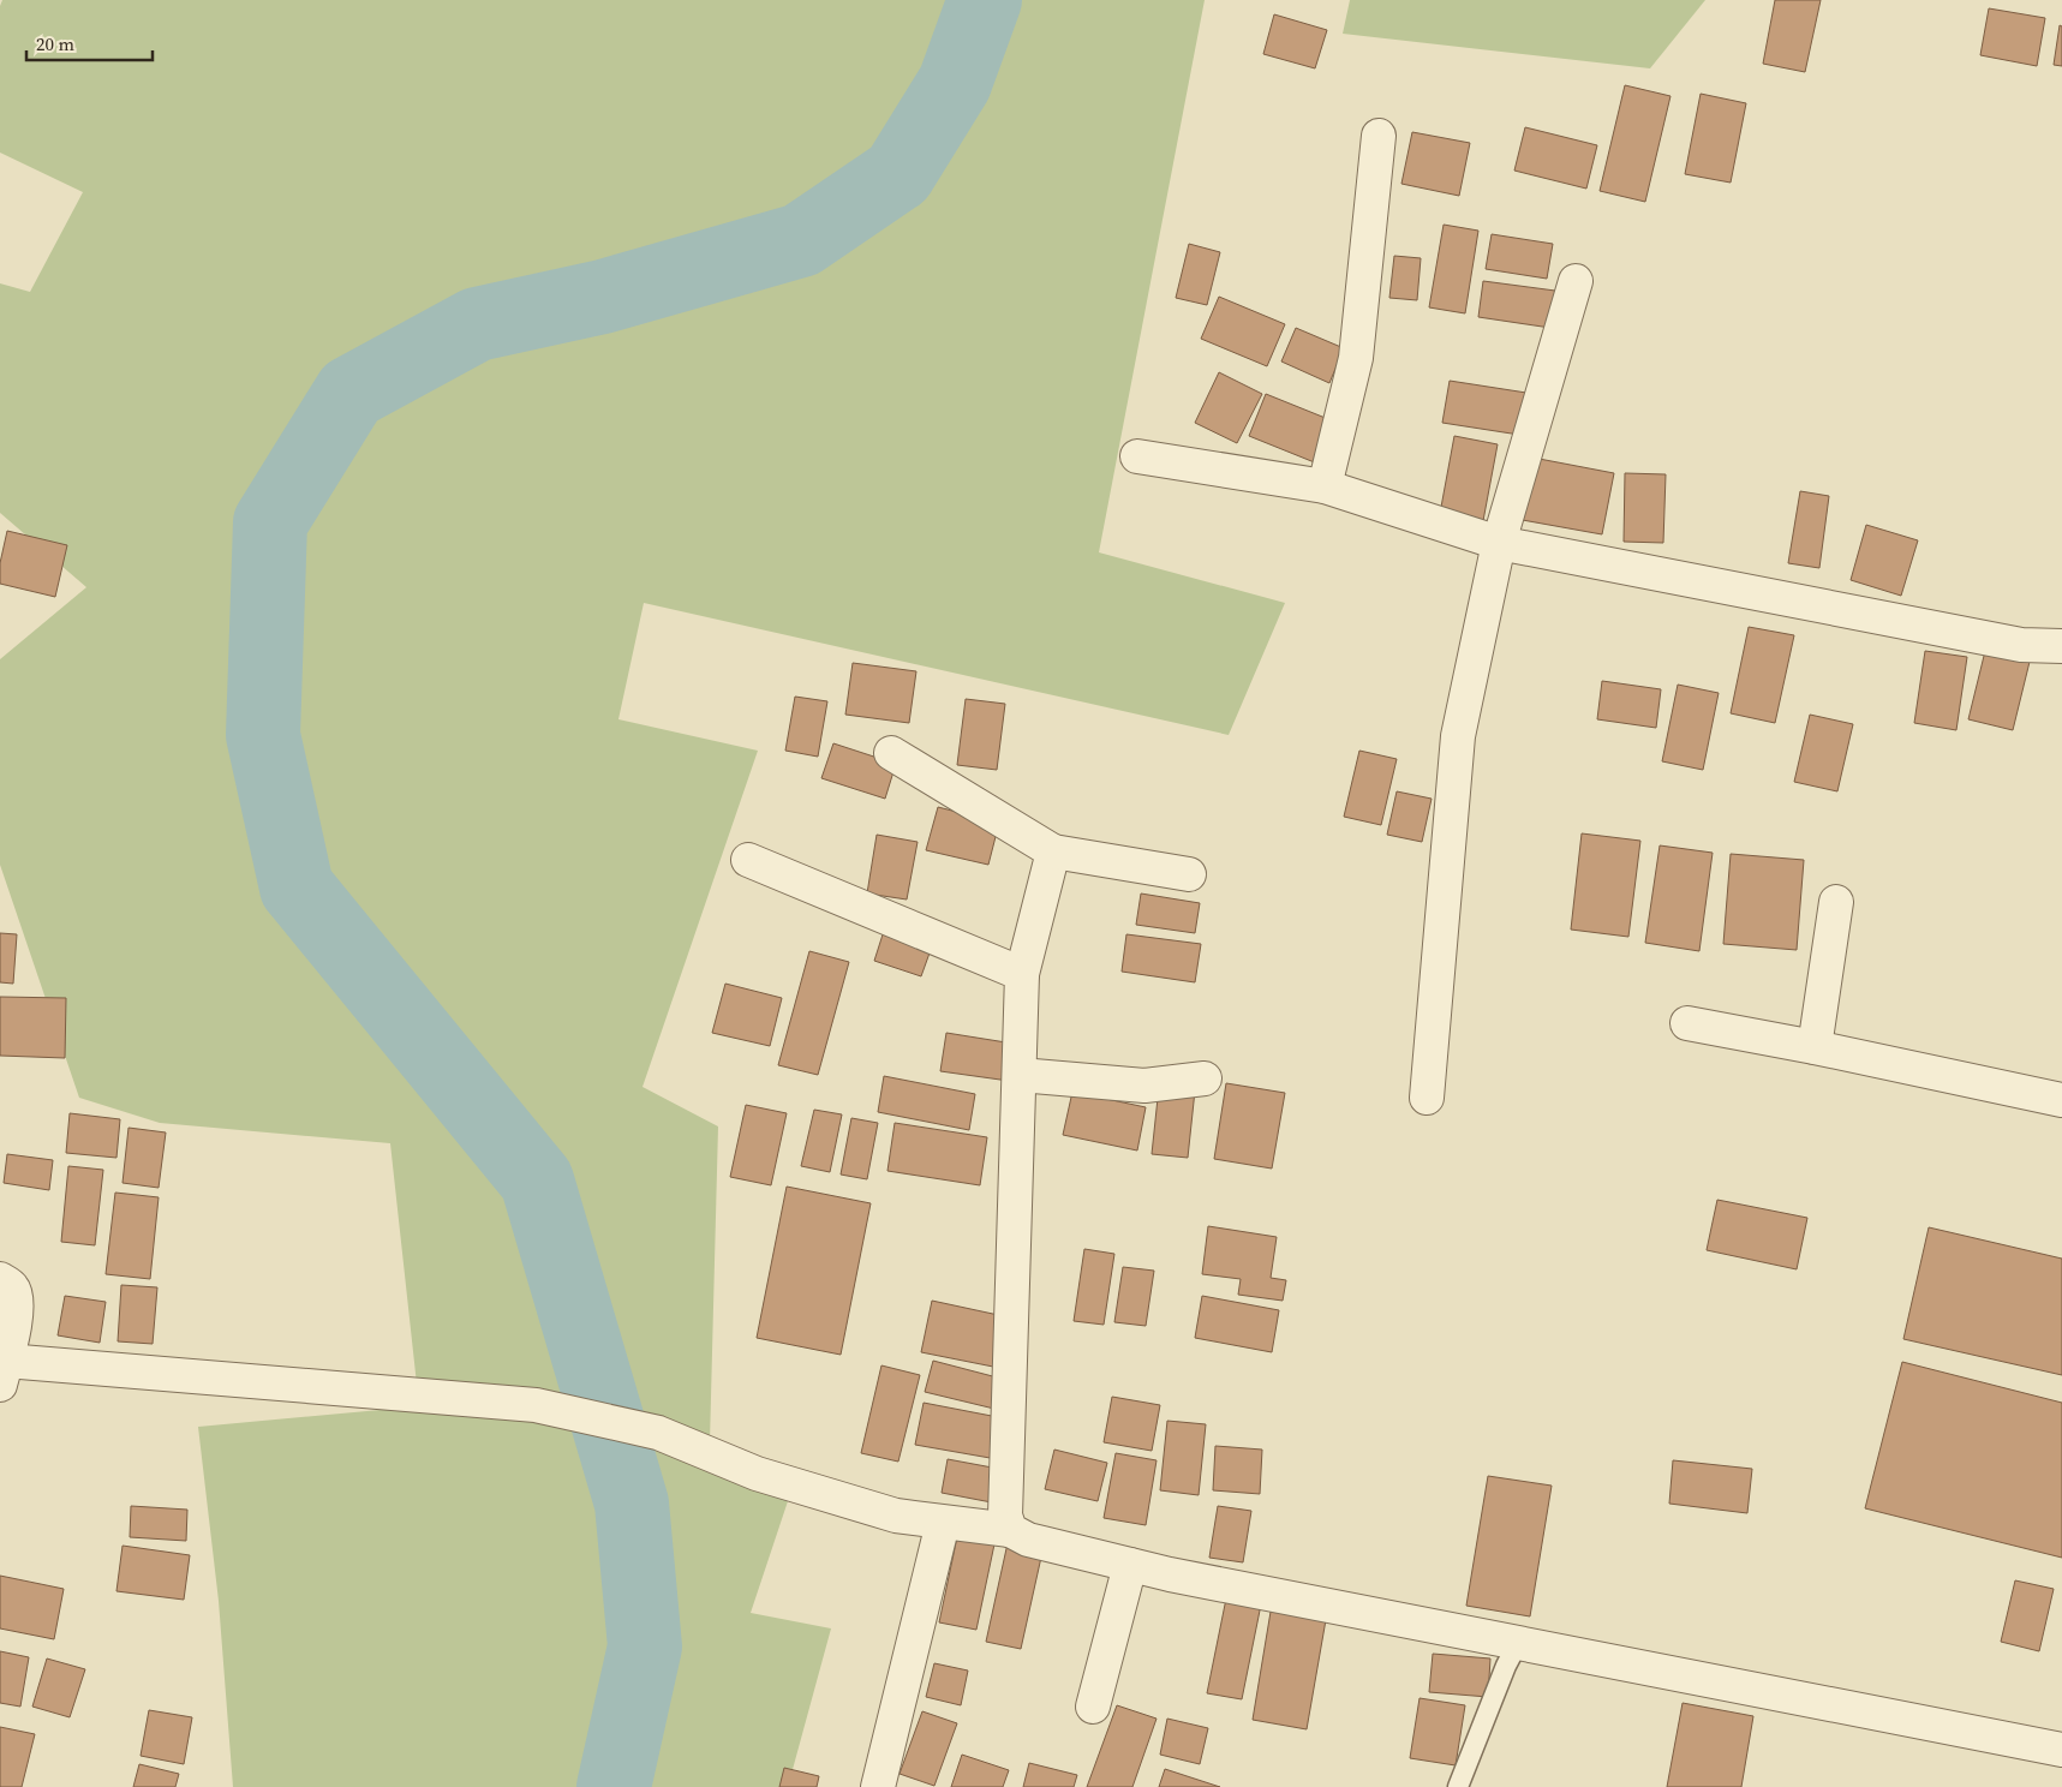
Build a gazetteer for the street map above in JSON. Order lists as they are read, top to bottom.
{
  "scale_bar": "20 m"
}
